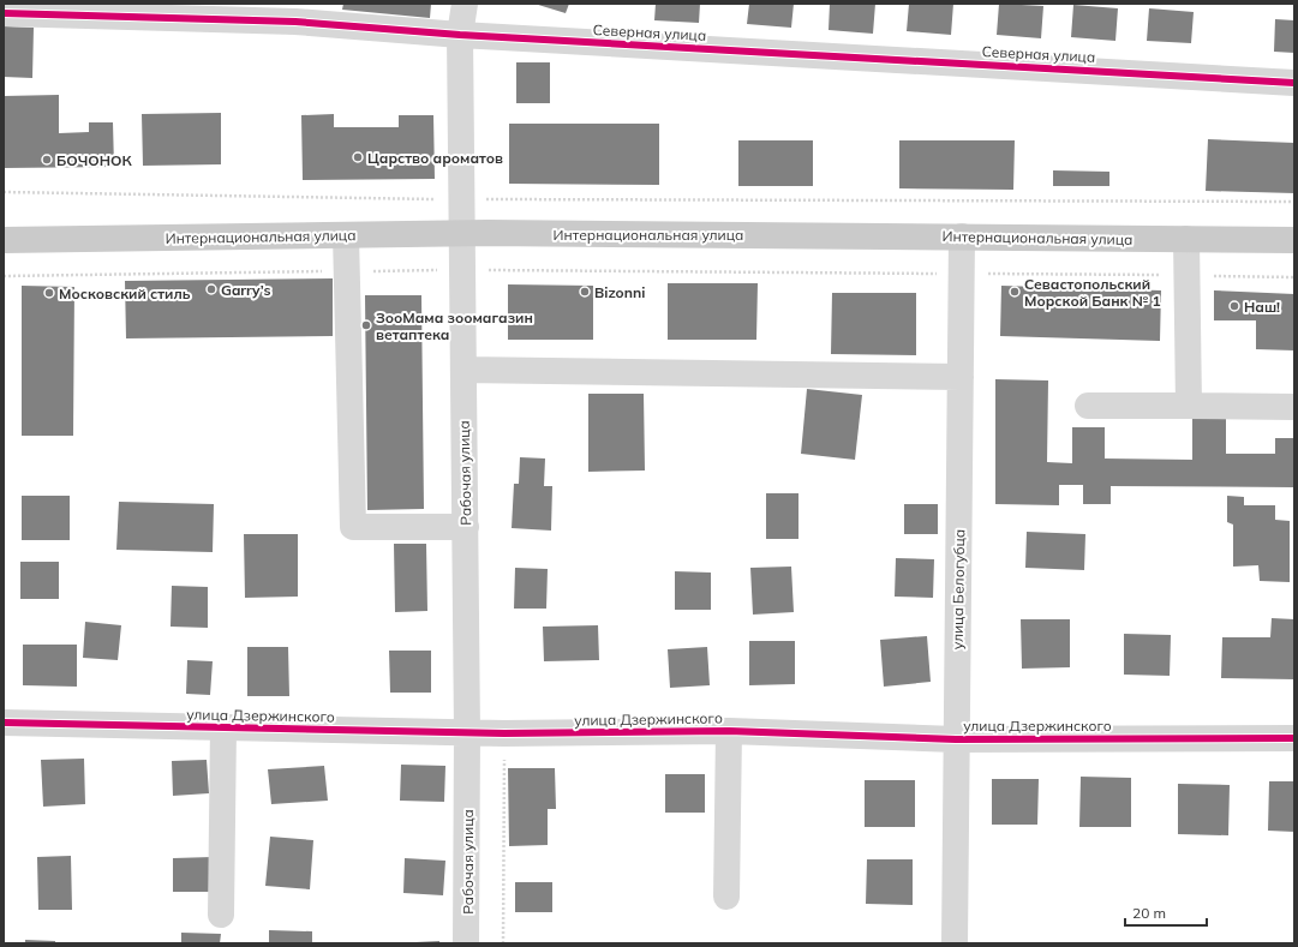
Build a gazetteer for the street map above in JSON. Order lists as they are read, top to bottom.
{
  "streets": {
    "main road": ["Интернациональная улица"],
    "street": [
      "Северная улица",
      "Рабочая улица",
      "улица Белогубца",
      "улица Дзержинского"
    ]
  },
  "crossings": [
    ["Северная улица", "Рабочая улица"],
    ["Интернациональная улица", "Рабочая улица"],
    ["Интернациональная улица", "улица Белогубца"],
    ["Рабочая улица", "улица Дзержинского"],
    ["улица Белогубца", "улица Дзержинского"]
  ],
  "places": [
    "Царство ароматов",
    "БОЧОНОК",
    "Garry’s",
    "Bizonni",
    "Севастопольский Морской Банк № 1",
    "Московский стиль",
    "Наш!",
    "ЗооМама зоомагазин ветаптека"
  ],
  "scale_bar": "20 m"
}
